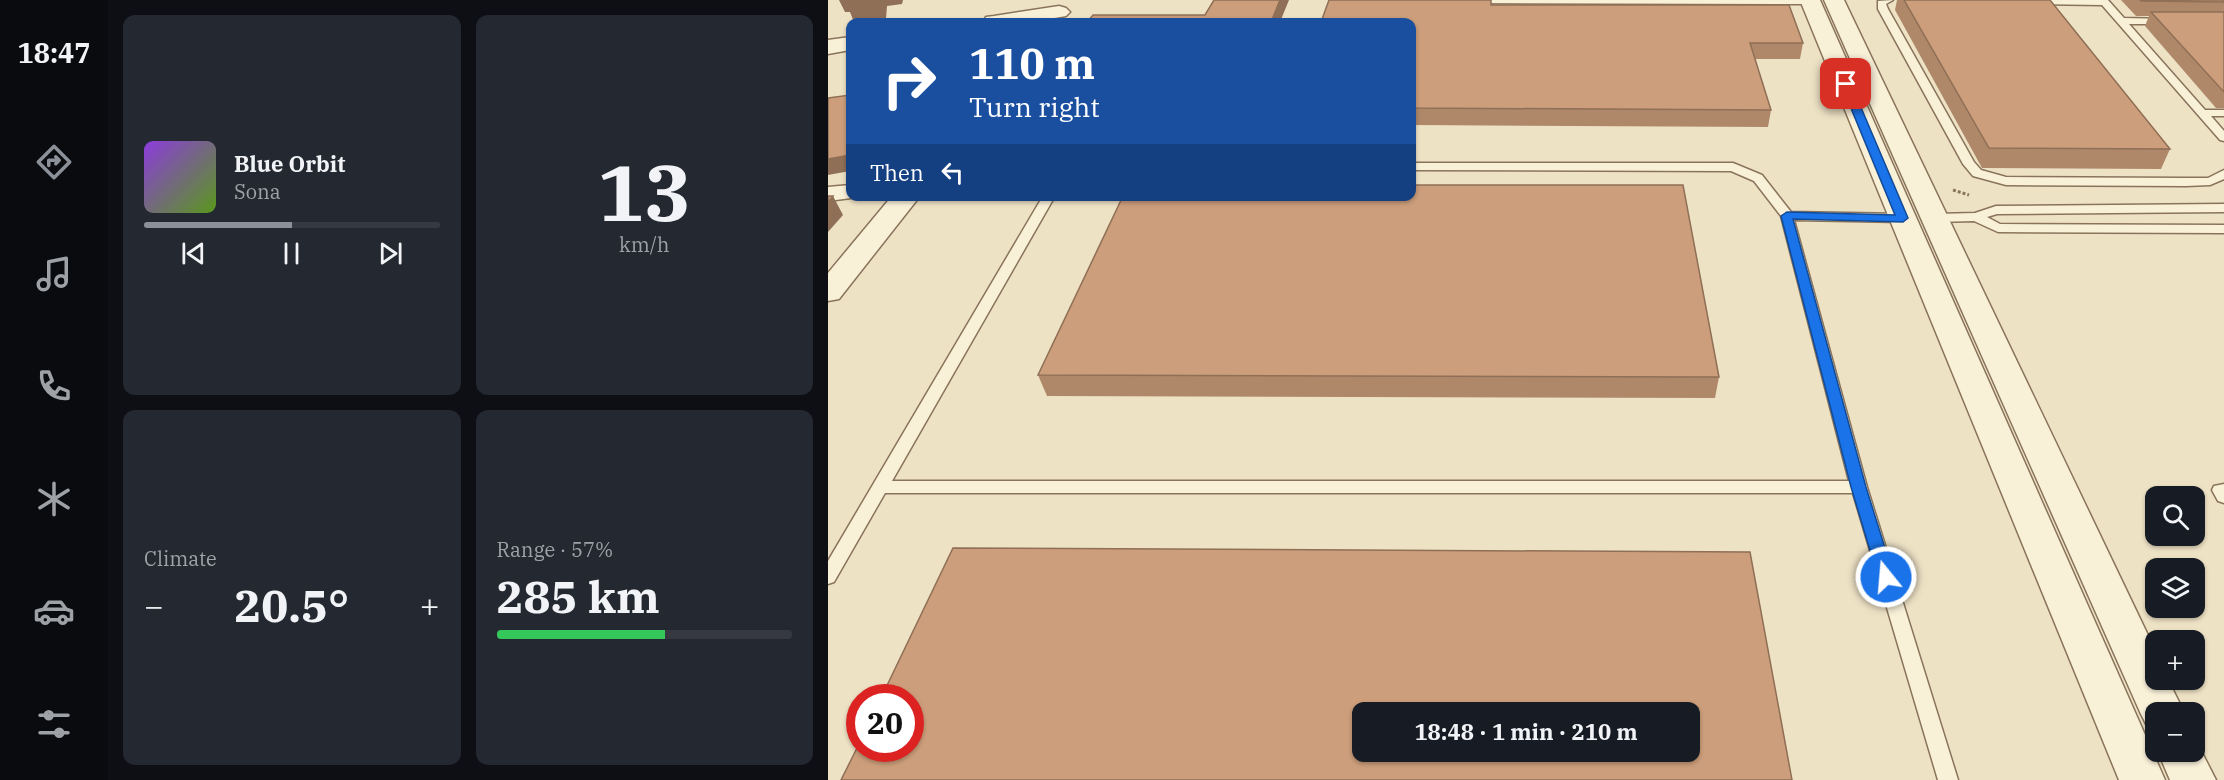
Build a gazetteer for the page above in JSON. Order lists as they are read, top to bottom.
{
  "page": {
    "tabs": "18:47",
    "tile": [
      ["13", "km/h"],
      "Climate",
      ["Range · 57%", "285 km"]
    ],
    "turn": ["110 m", "Turn right"],
    "song": ["Blue Orbit", "Sona"],
    "then": "Then",
    "map_buttons": ["+", "−"],
    "heat": ["−", "20.5°", "+"],
    "limit": "20",
    "trip": "18:48 · 1 min · 210 m"
  }
}
